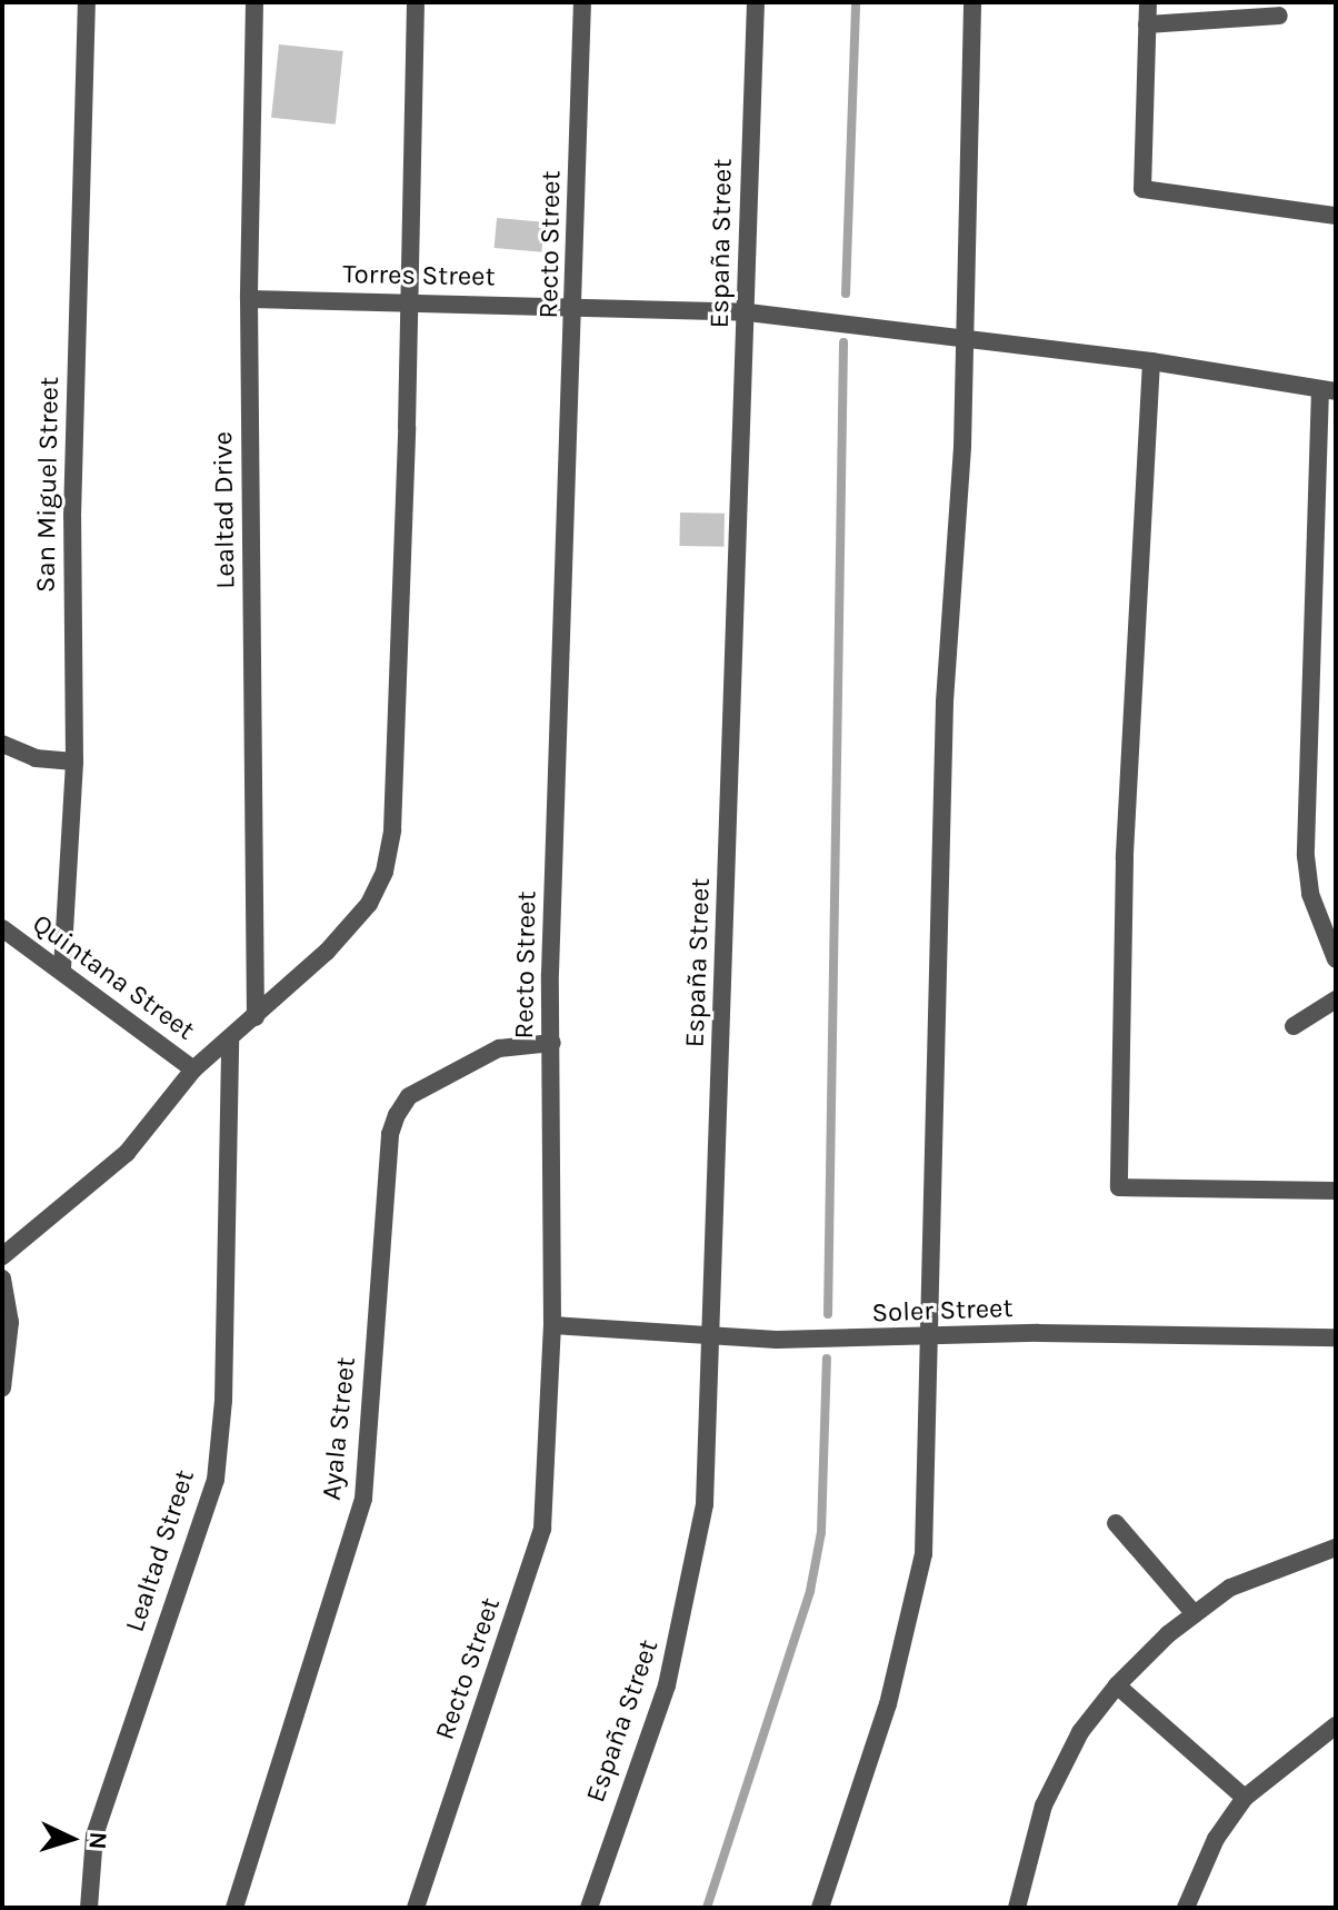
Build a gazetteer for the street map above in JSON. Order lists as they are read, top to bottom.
{
  "streets": {
    "street": [
      "España Street",
      "Recto Street",
      "Torres Street",
      "San Miguel Street",
      "Lealtad Drive",
      "Quintana Street",
      "Soler Street",
      "Ayala Street",
      "Lealtad Street"
    ]
  },
  "crossings": [
    ["España Street", "Torres Street"],
    ["España Street", "Soler Street"],
    ["Recto Street", "Torres Street"],
    ["Recto Street", "Soler Street"],
    ["Recto Street", "Ayala Street"],
    ["Torres Street", "Lealtad Drive"],
    ["San Miguel Street", "Quintana Street"]
  ],
  "north": "right"
}
